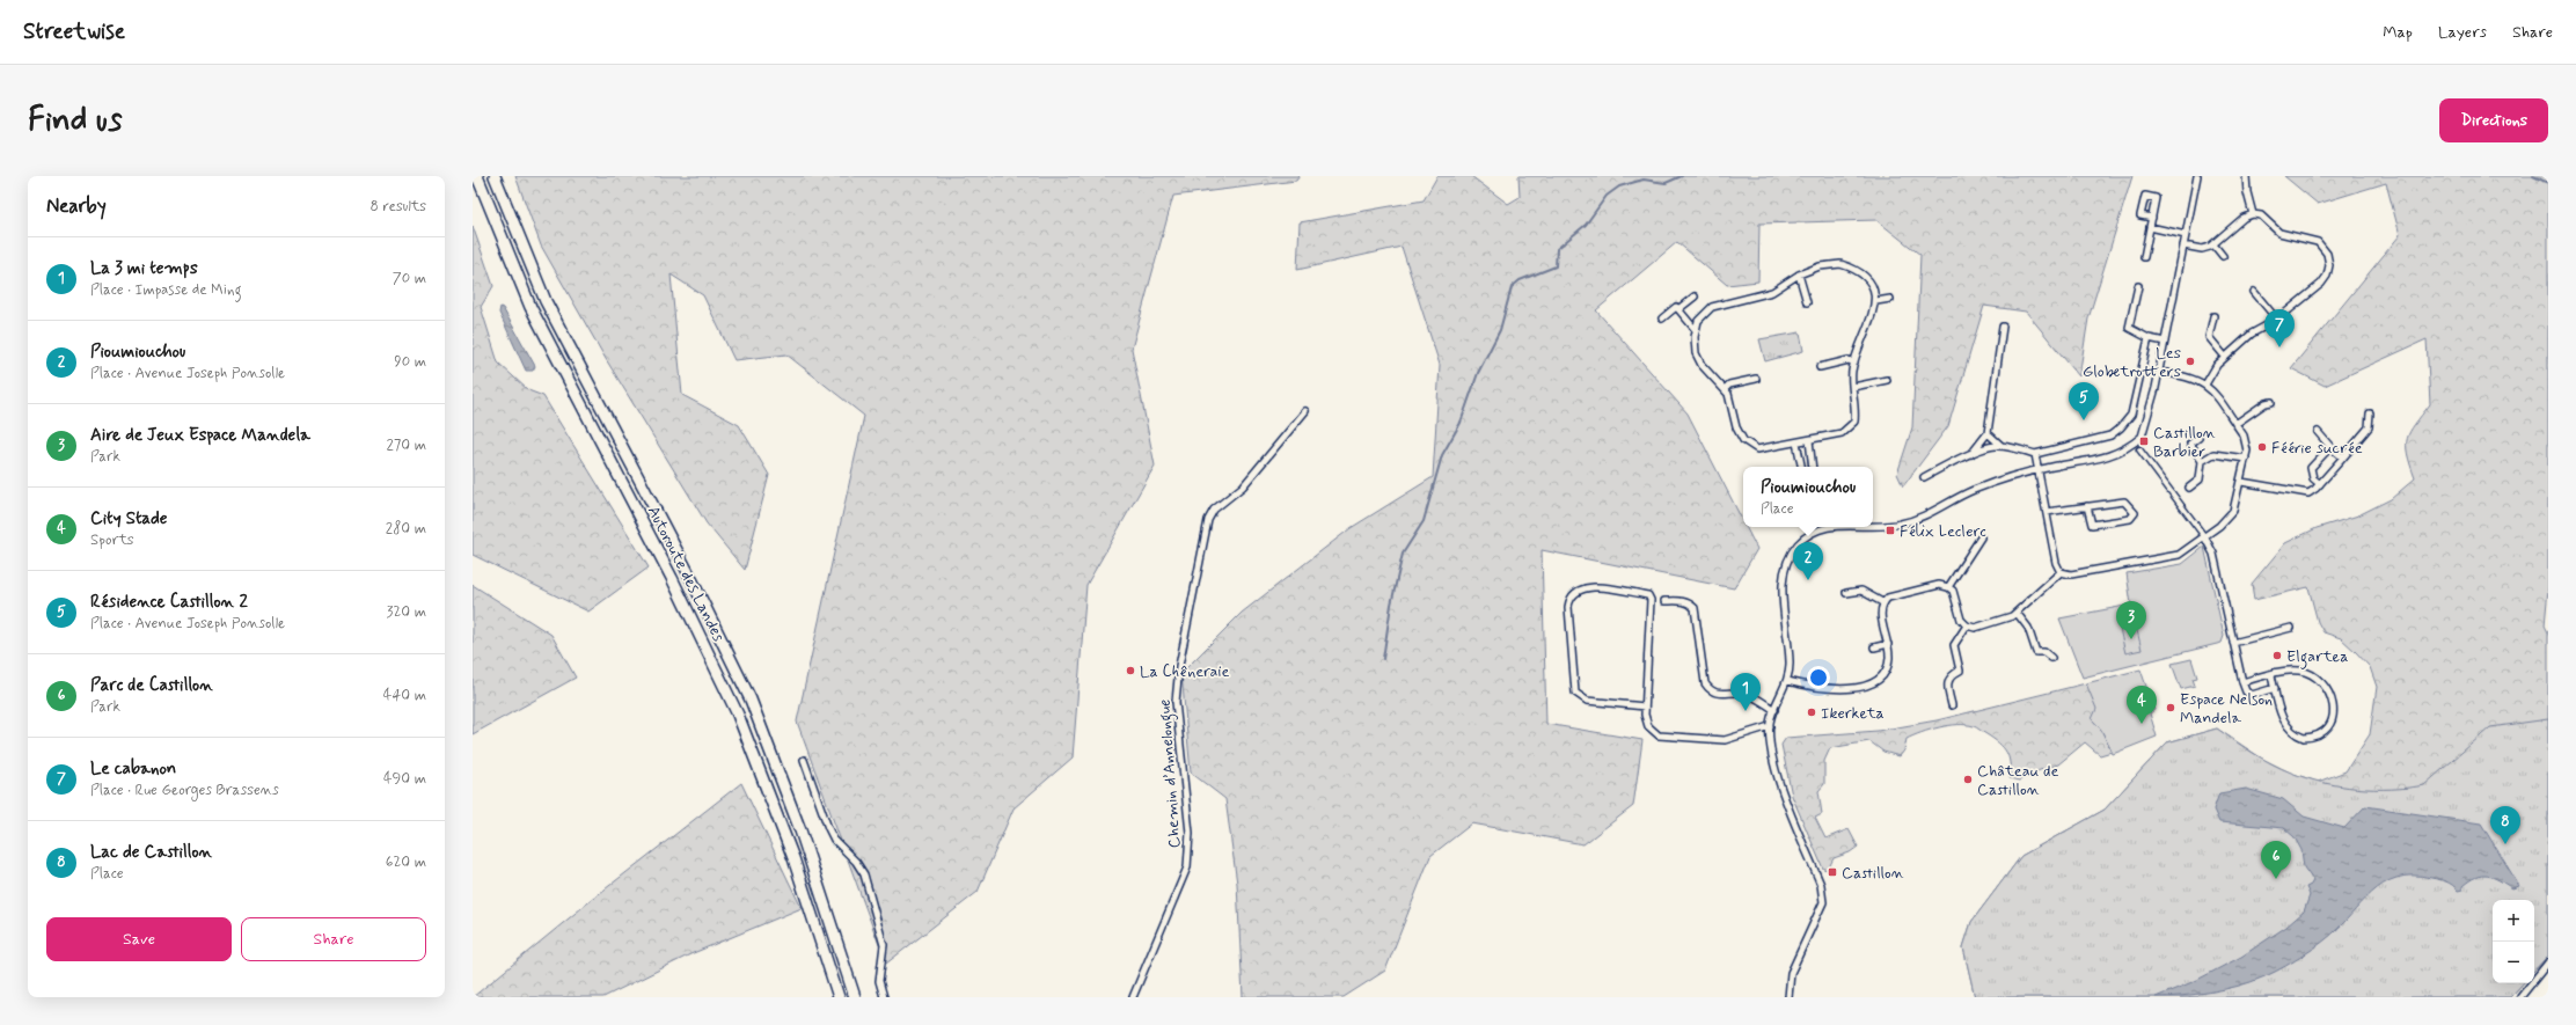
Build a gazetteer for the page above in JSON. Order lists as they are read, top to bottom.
{
  "streets": {
    "highway": ["Autoroute des Landes"],
    "street": ["Chemin d’Annelongue"]
  },
  "places": {
    "other": [
      "Les Globetrotters",
      "Féérie sucrée",
      "Elgartea",
      "La Chêneraie",
      "Espace Nelson Mandela",
      "Ikerketa",
      "Château de Castillon"
    ],
    "transit": ["Castillon Barbier", "Félix Leclerc", "Castillon"]
  },
  "page": {
    "header": "Streetwise",
    "nav": ["Map", "Layers", "Share"],
    "buttons": [
      "Directions",
      ["Save", "Share"]
    ],
    "title": "Find us",
    "heading": ["Nearby", "8 results"],
    "list": [
      {
        "mark": "1",
        "name": "La 3 mi temps",
        "note": "Place · Impasse de Ming",
        "value": "70 m"
      },
      {
        "mark": "2",
        "name": "Pioumiouchou",
        "note": "Place · Avenue Joseph Ponsolle",
        "value": "90 m"
      },
      {
        "mark": "3",
        "name": "Aire de Jeux Espace Mandela",
        "note": "Park",
        "value": "270 m"
      },
      {
        "mark": "4",
        "name": "City Stade",
        "note": "Sports",
        "value": "280 m"
      },
      {
        "mark": "5",
        "name": "Résidence Castillon 2",
        "note": "Place · Avenue Joseph Ponsolle",
        "value": "320 m"
      },
      {
        "mark": "6",
        "name": "Parc de Castillon",
        "note": "Park",
        "value": "440 m"
      },
      {
        "mark": "7",
        "name": "Le cabanon",
        "note": "Place · Rue Georges Brassens",
        "value": "490 m"
      },
      {
        "mark": "8",
        "name": "Lac de Castillon",
        "note": "Place",
        "value": "620 m"
      }
    ],
    "pins": [
      "7",
      "5",
      "2",
      "3",
      "1",
      "4",
      "8",
      "6"
    ],
    "popup": ["Pioumiouchou", "Place"],
    "map_buttons": ["+", "−"]
  }
}
